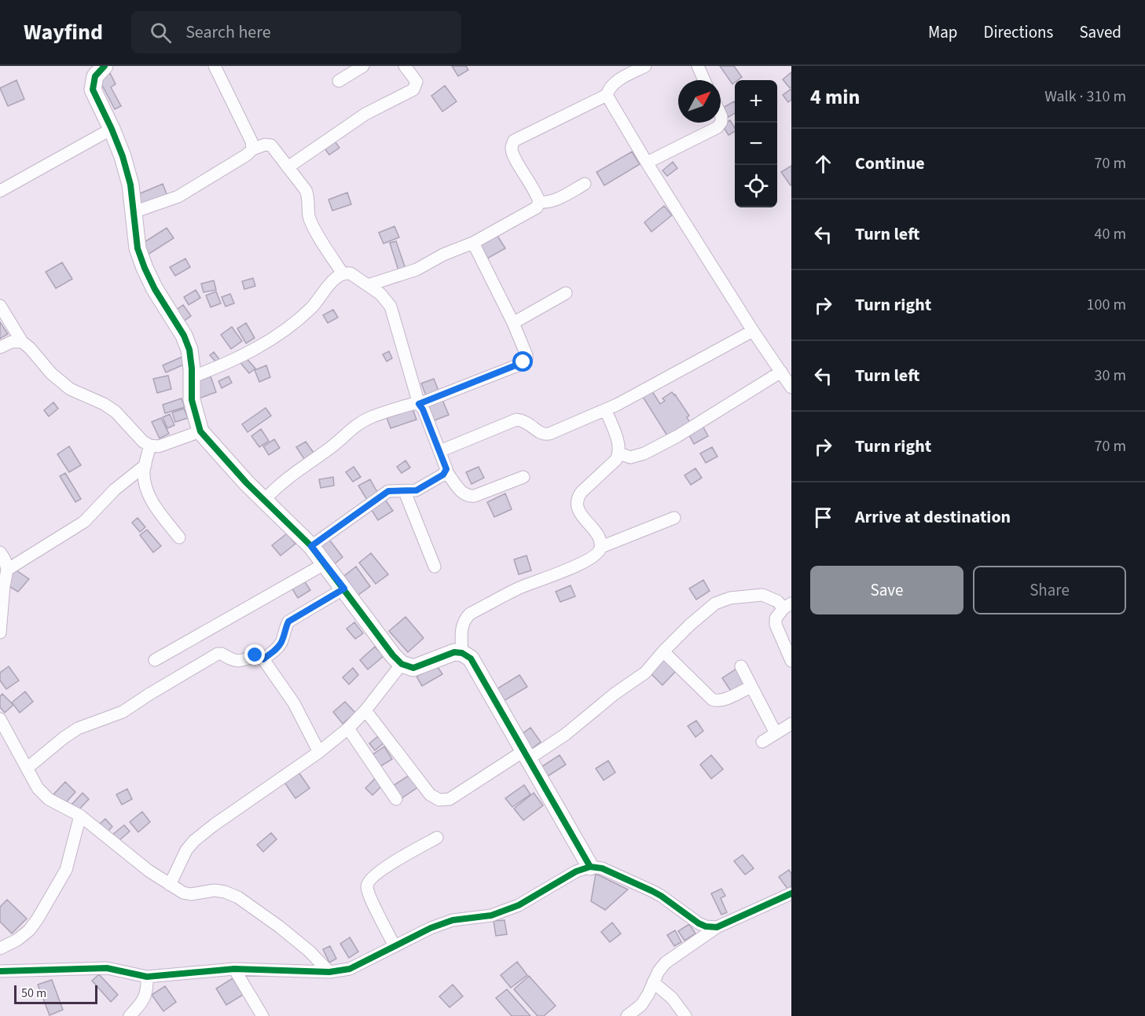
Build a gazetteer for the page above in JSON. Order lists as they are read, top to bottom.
{
  "scale_bar": "50 m",
  "north": "top right",
  "page": {
    "header": "Wayfind",
    "search": "Search here",
    "nav": ["Map", "Directions", "Saved"],
    "heading": ["4 min", "Walk · 310 m"],
    "map_buttons": ["+", "−"],
    "list": [
      ["Continue", "70 m"],
      ["Turn left", "40 m"],
      ["Turn right", "100 m"],
      ["Turn left", "30 m"],
      ["Turn right", "70 m"],
      "Arrive at destination"
    ],
    "buttons": ["Save", "Share"],
    "scale": "50 m"
  }
}
